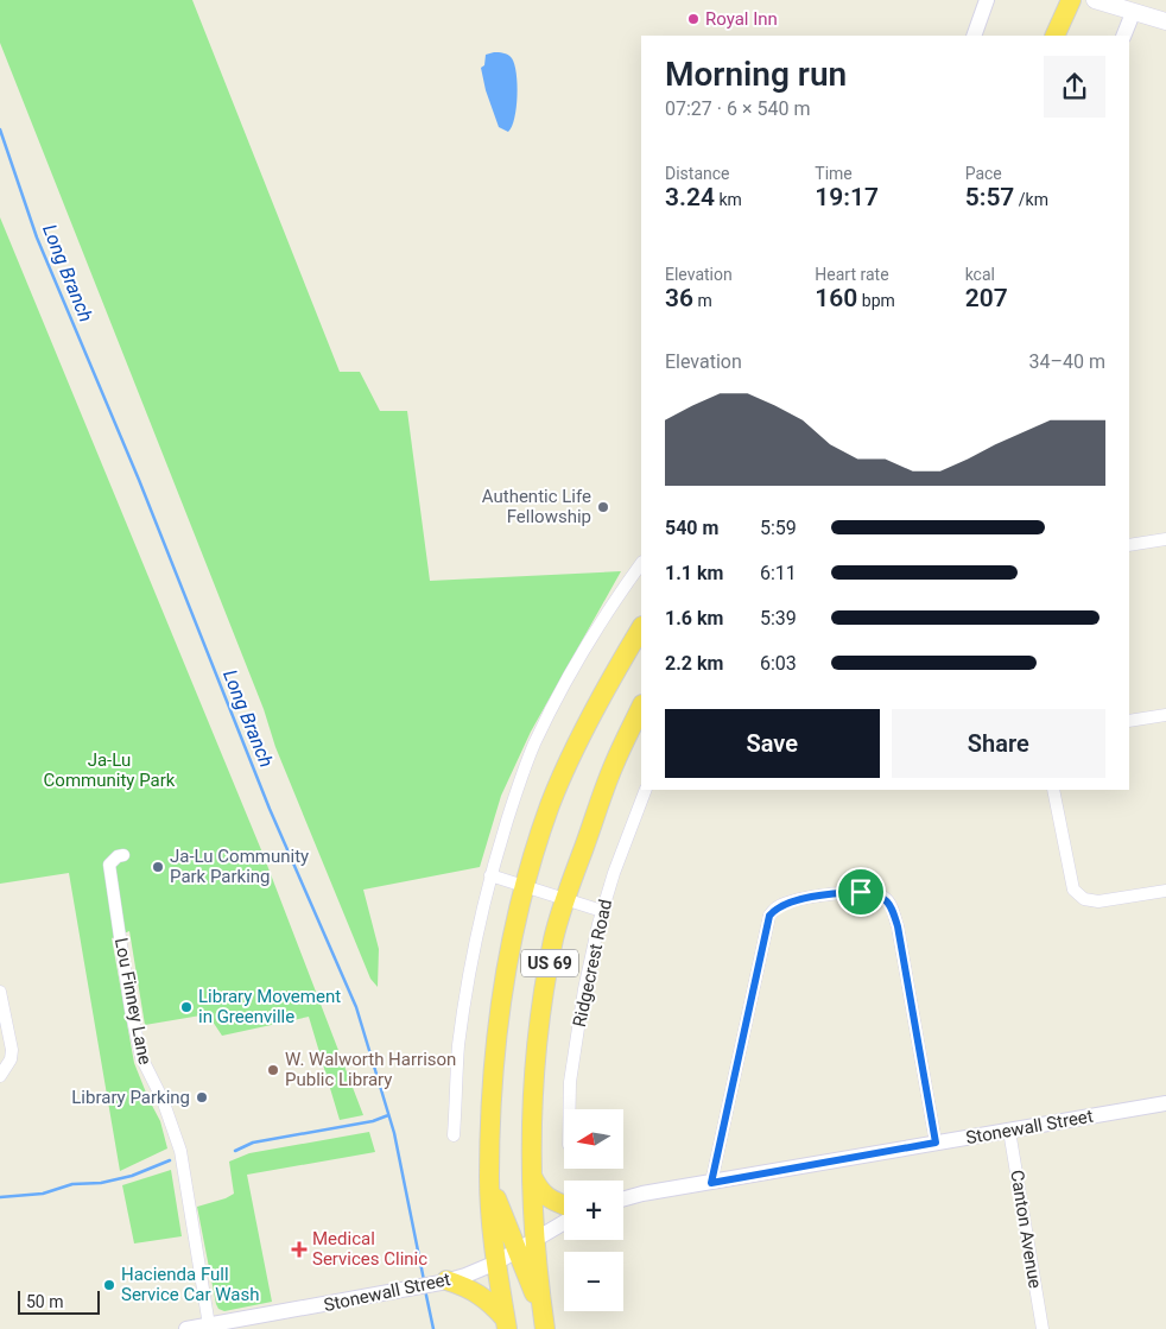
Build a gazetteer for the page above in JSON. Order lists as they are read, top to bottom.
{
  "streets": {
    "highway": ["US 69"],
    "street": [
      "Ridgecrest Road",
      "Lou Finney Lane",
      "Stonewall Street",
      "Canton Avenue"
    ]
  },
  "crossings": [
    ["US 69", "Stonewall Street"],
    ["Lou Finney Lane", "Stonewall Street"],
    ["Stonewall Street", "Canton Avenue"]
  ],
  "water": ["Long Branch"],
  "parks": ["Ja-Lu Community Park"],
  "places": {
    "other": [
      "Royal Inn",
      "Authentic Life Fellowship",
      "Ja-Lu Community Park Parking",
      "Library Movement in Greenville",
      "W. Walworth Harrison Public Library",
      "Library Parking",
      "Hacienda Full Service Car Wash"
    ],
    "health": ["Medical Services Clinic"]
  },
  "scale_bar": "50 m",
  "north": "left",
  "page": {
    "heading": ["Morning run", "07:27 · 6 × 540 m"],
    "stats": [
      ["Distance", "3.24 km"],
      ["Time", "19:17"],
      ["Pace", "5:57 /km"],
      ["Elevation", "36 m"],
      ["Heart rate", "160 bpm"],
      ["kcal", "207"]
    ],
    "chart": ["Elevation", "34–40 m"],
    "list": [
      {
        "name": "540 m",
        "note": "5:59"
      },
      {
        "name": "1.1 km",
        "note": "6:11"
      },
      {
        "name": "1.6 km",
        "note": "5:39"
      },
      {
        "name": "2.2 km",
        "note": "6:03"
      }
    ],
    "buttons": ["Save", "Share"],
    "map_buttons": ["+", "−"],
    "scale": "50 m"
  }
}
